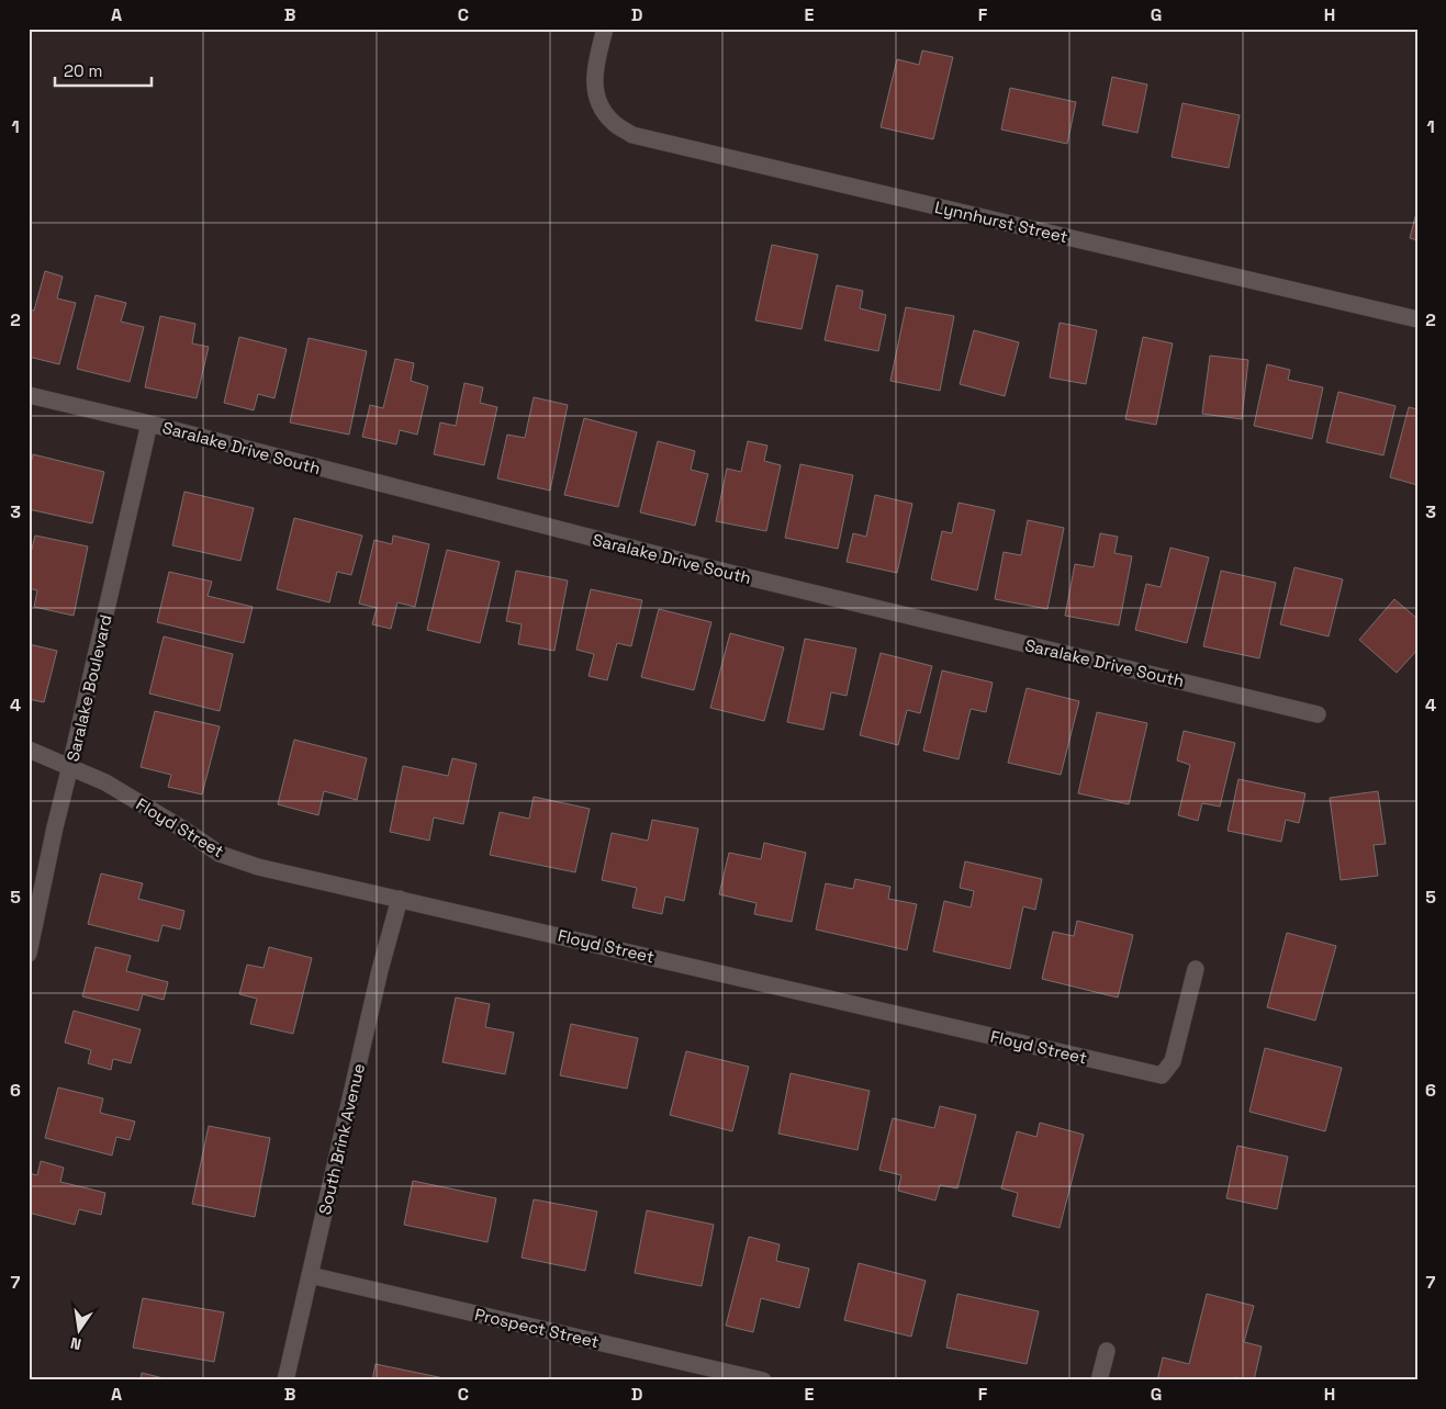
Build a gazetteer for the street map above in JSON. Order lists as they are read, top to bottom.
{
  "streets": {
    "street": [
      "Lynnhurst Street",
      "Saralake Drive South",
      "Saralake Boulevard",
      "Floyd Street",
      "South Brink Avenue",
      "Prospect Street"
    ]
  },
  "crossings": [
    ["Saralake Drive South", "Saralake Boulevard"],
    ["Saralake Boulevard", "Floyd Street"],
    ["Floyd Street", "South Brink Avenue"],
    ["South Brink Avenue", "Prospect Street"]
  ],
  "scale_bar": "20 m",
  "north": "bottom",
  "grid": {
    "columns": [
      "A",
      "B",
      "C",
      "D",
      "E",
      "F",
      "G",
      "H"
    ],
    "rows": [
      "1",
      "2",
      "3",
      "4",
      "5",
      "6",
      "7"
    ]
  }
}
